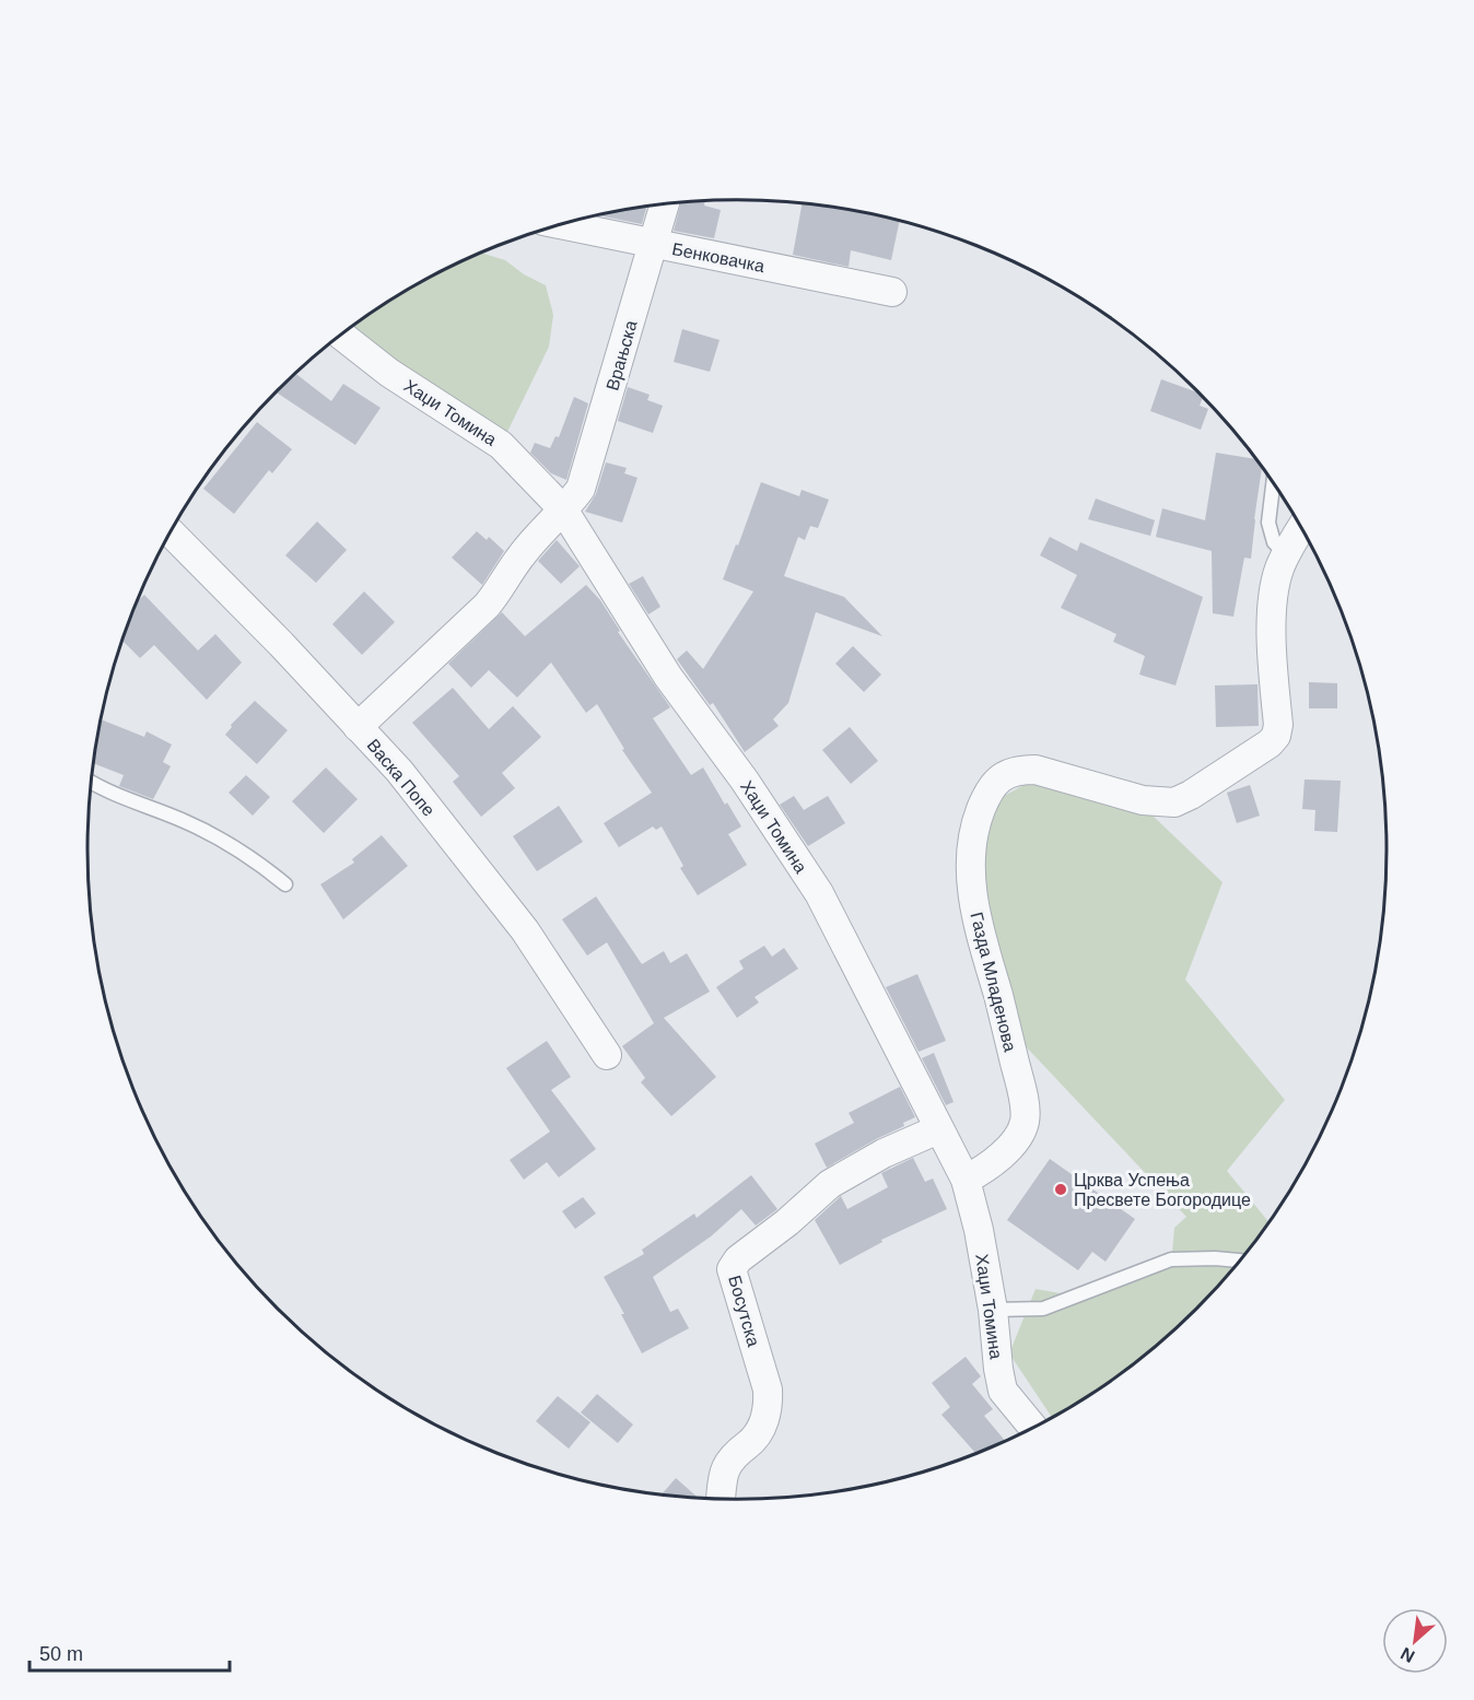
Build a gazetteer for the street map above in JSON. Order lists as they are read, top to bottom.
{
  "streets": {
    "street": [
      "Бенковачка",
      "Врањска",
      "Хаџи Томина",
      "Васка Попе",
      "Газда Младенова",
      "Босутска"
    ]
  },
  "crossings": [
    ["Бенковачка", "Врањска"],
    ["Врањска", "Хаџи Томина"],
    ["Врањска", "Васка Попе"],
    ["Хаџи Томина", "Газда Младенова"],
    ["Хаџи Томина", "Босутска"]
  ],
  "places": ["Црква Успења Пресвете Богородице"],
  "scale_bar": "50 m",
  "north": "bottom left"
}
